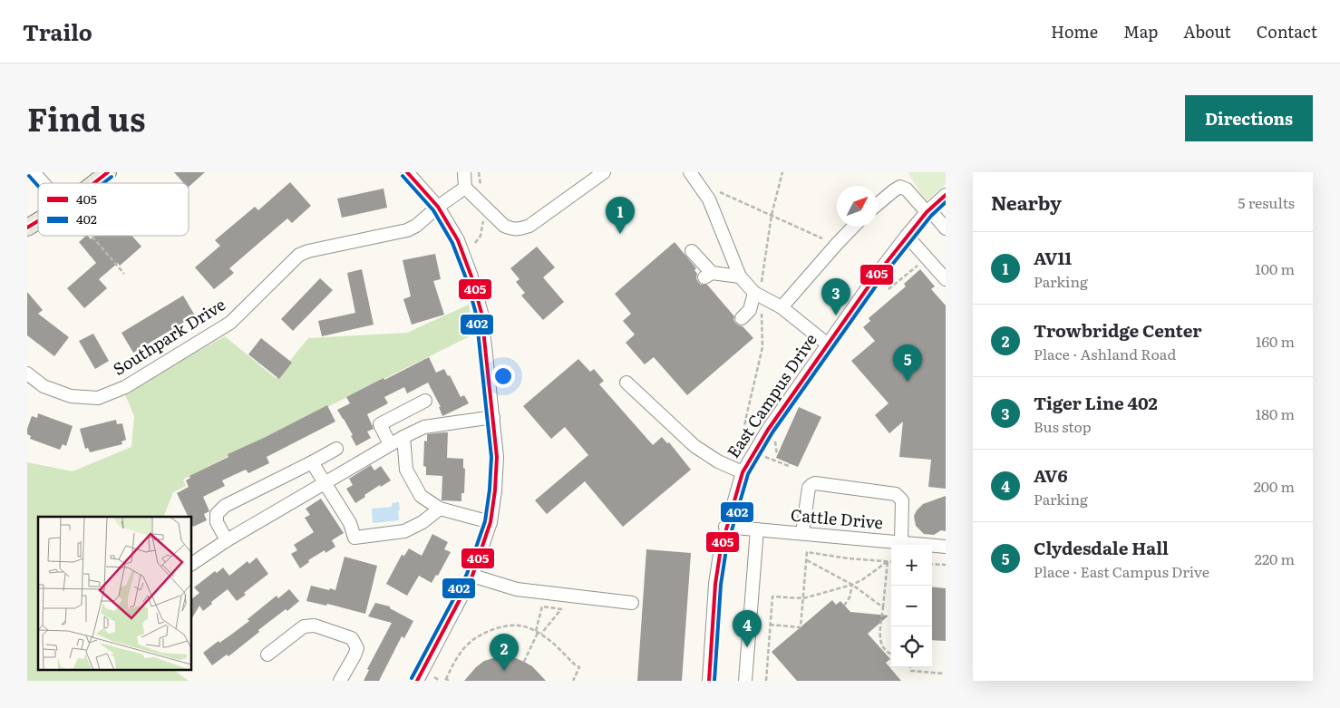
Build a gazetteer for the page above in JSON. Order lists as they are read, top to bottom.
{
  "streets": {
    "street": ["Southpark Drive", "East Campus Drive", "Cattle Drive"]
  },
  "crossings": [
    ["East Campus Drive", "Cattle Drive"]
  ],
  "lines": ["transit line 405", "transit line 402"],
  "legend": ["405", "402"],
  "north": "top right",
  "page": {
    "header": "Trailo",
    "nav": [
      "Home",
      "Map",
      "About",
      "Contact"
    ],
    "title": "Find us",
    "buttons": "Directions",
    "heading": ["Nearby", "5 results"],
    "pins": [
      "1",
      "3",
      "5",
      "4",
      "2"
    ],
    "list": [
      {
        "mark": "1",
        "name": "AV11",
        "note": "Parking",
        "value": "100 m"
      },
      {
        "mark": "2",
        "name": "Trowbridge Center",
        "note": "Place · Ashland Road",
        "value": "160 m"
      },
      {
        "mark": "3",
        "name": "Tiger Line 402",
        "note": "Bus stop",
        "value": "180 m"
      },
      {
        "mark": "4",
        "name": "AV6",
        "note": "Parking",
        "value": "200 m"
      },
      {
        "mark": "5",
        "name": "Clydesdale Hall",
        "note": "Place · East Campus Drive",
        "value": "220 m"
      }
    ],
    "map_buttons": ["+", "−"]
  }
}
